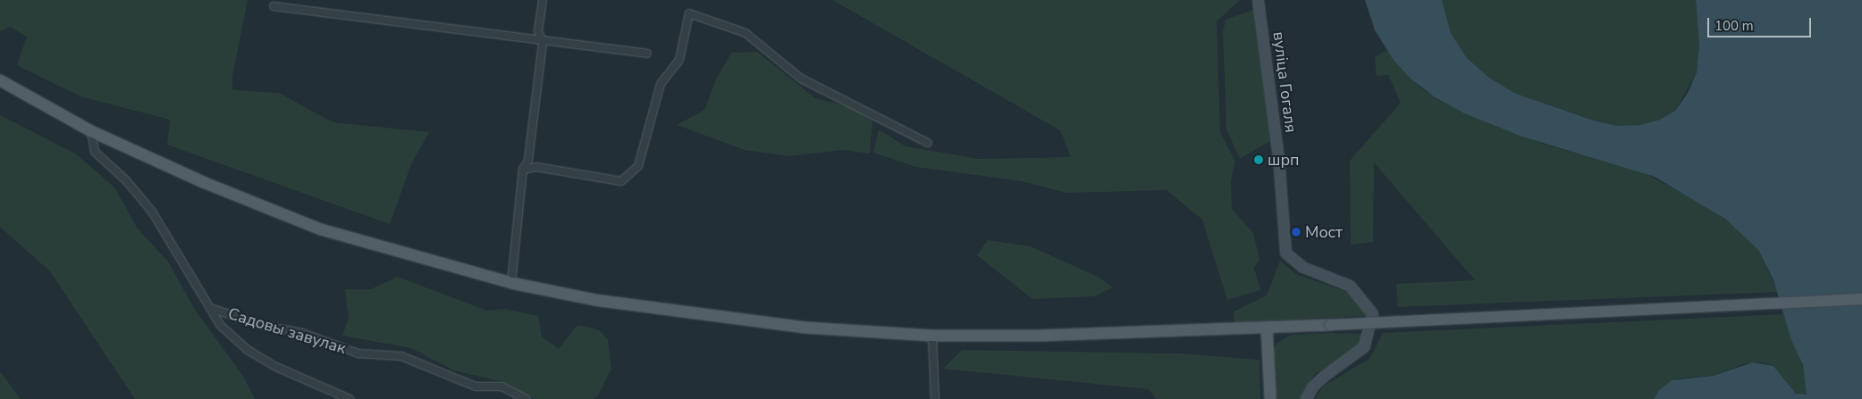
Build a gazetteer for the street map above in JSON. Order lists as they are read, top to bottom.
{
  "streets": {
    "street": ["вуліца Гогаля", "Садовы завулак"]
  },
  "places": ["шрп", "Мост"],
  "scale_bar": "100 m"
}
